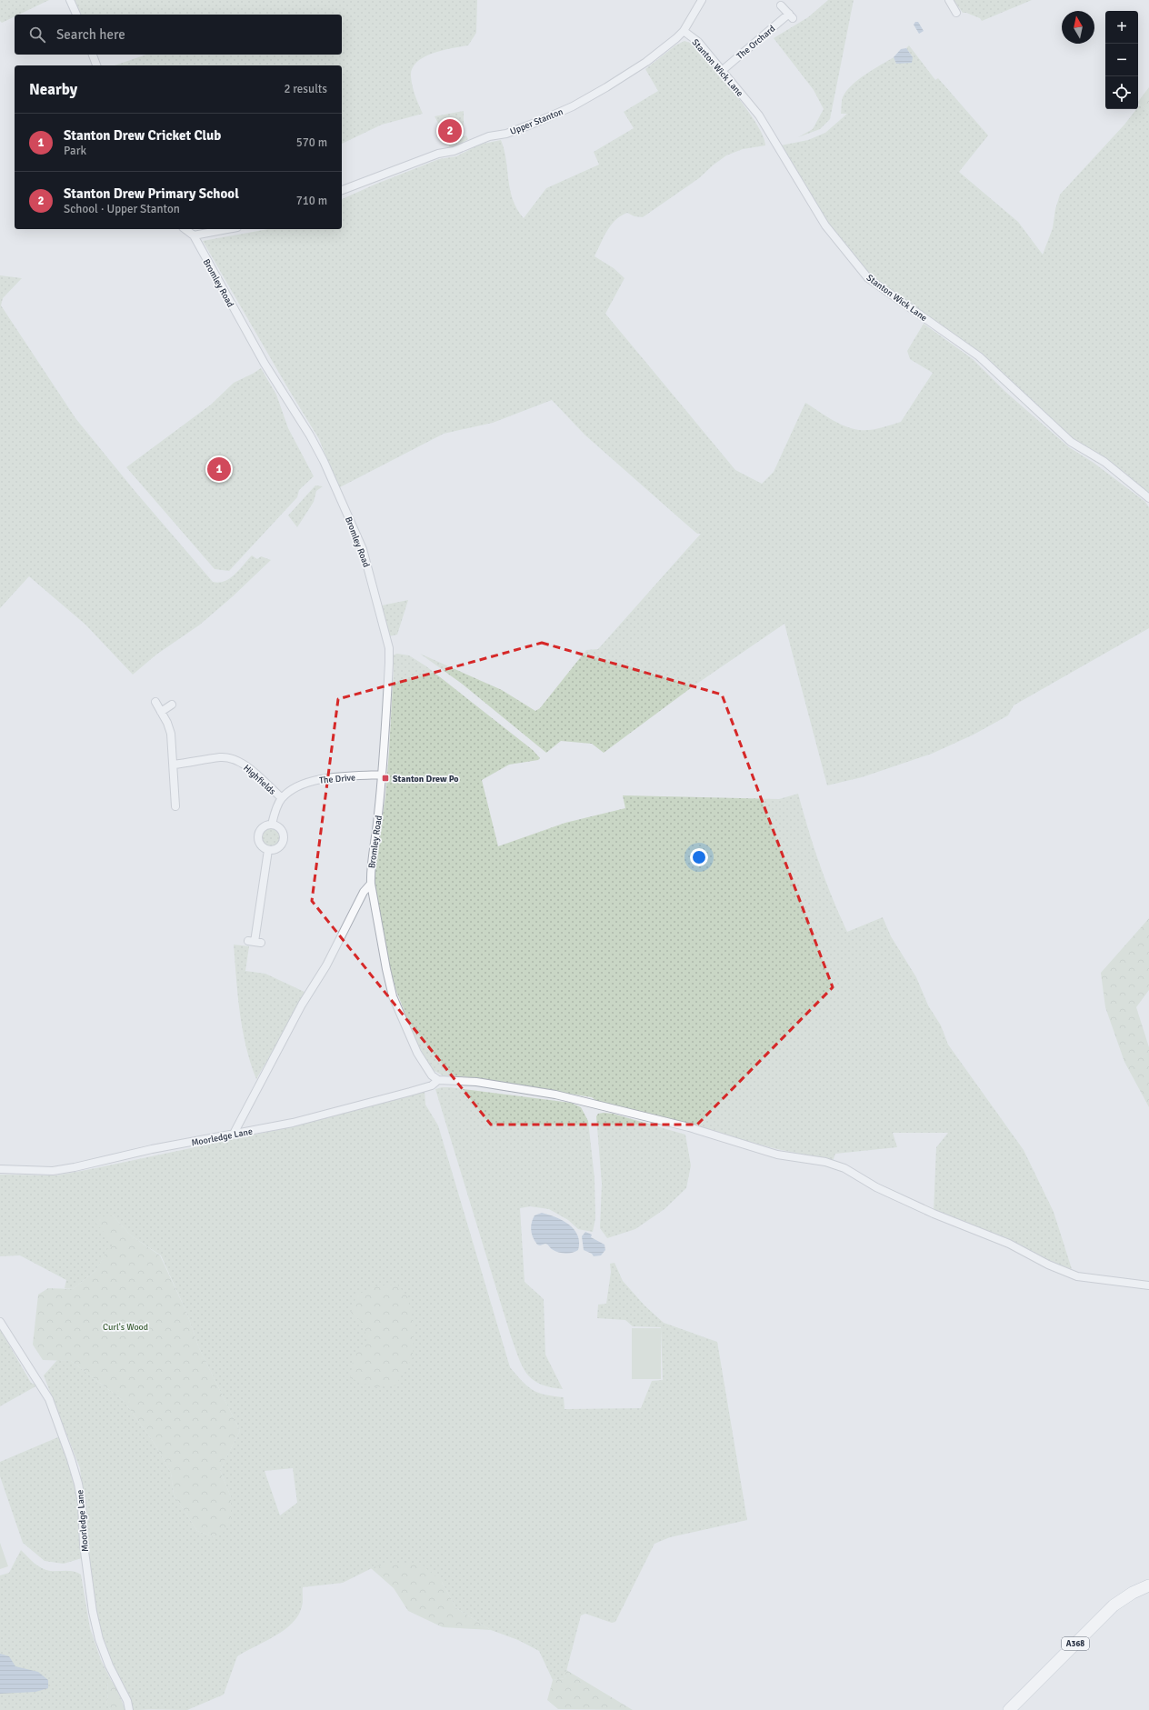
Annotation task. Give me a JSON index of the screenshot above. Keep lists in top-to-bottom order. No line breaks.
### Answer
{"streets":{"main road":["A368"],"street":["The Orchard","Stanton Wick Lane","Upper Stanton","Bromley Road","The Drive","Highfields","Moorledge Lane"]},"crossings":[["The Orchard","Stanton Wick Lane"],["Stanton Wick Lane","Upper Stanton"],["Bromley Road","The Drive"],["Bromley Road","Moorledge Lane"],["The Drive","Highfields"]],"parks":["Curl's Wood"],"places":{"transit":["Stanton Drew Po"]},"north":"top","page":{"map_buttons":["+","−"],"search":"Search here","heading":["Nearby","2 results"],"list":[{"mark":"1","name":"Stanton Drew Cricket Club","note":"Park","value":"570 m"},{"mark":"2","name":"Stanton Drew Primary School","note":"School · Upper Stanton","value":"710 m"}],"pins":["2","1"]}}
